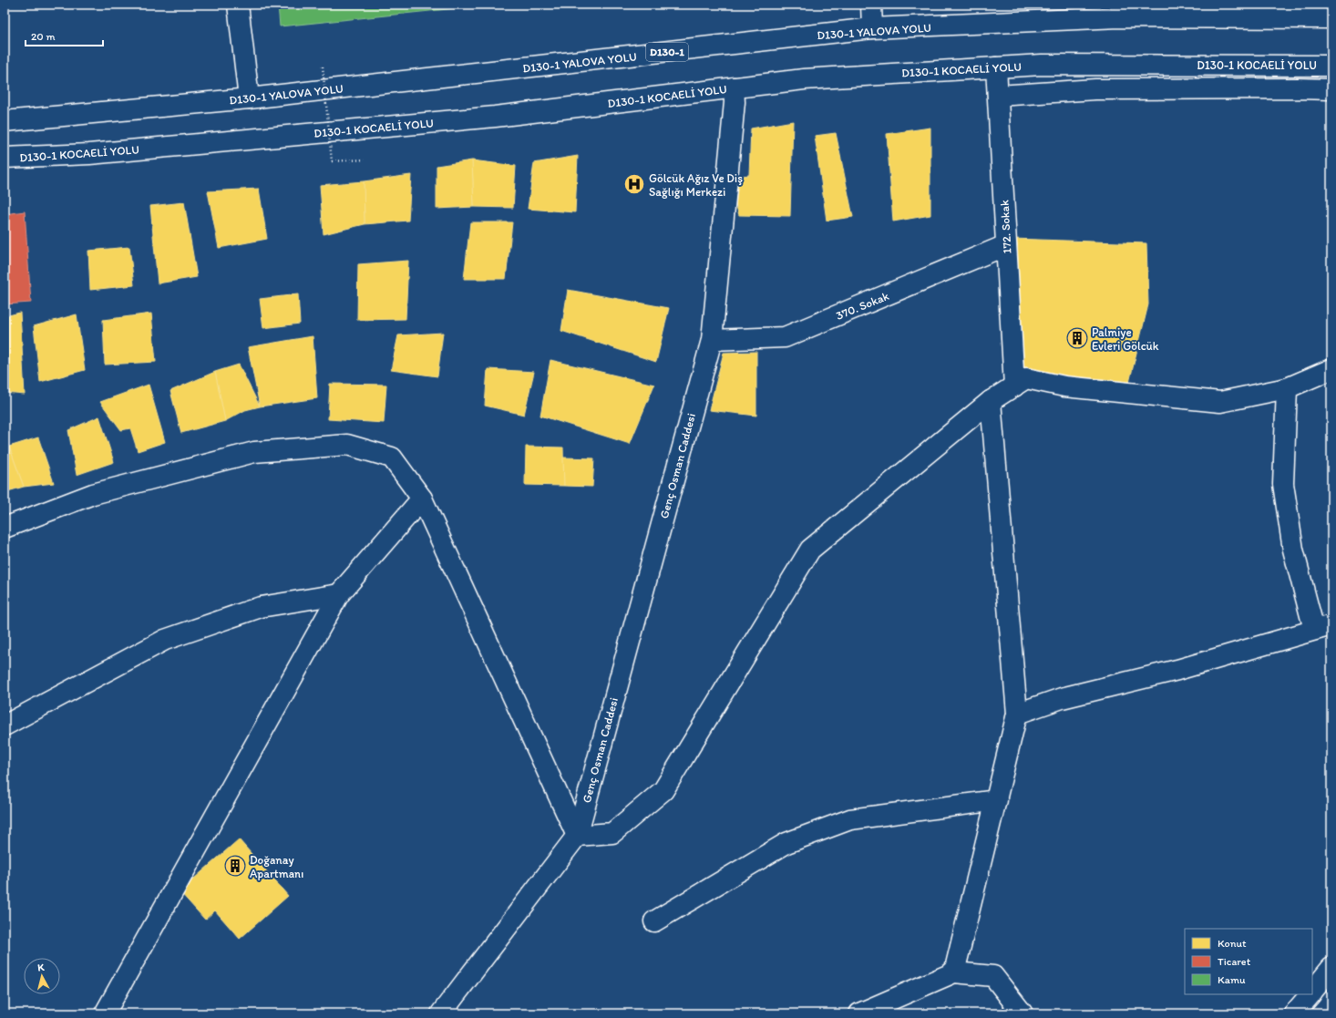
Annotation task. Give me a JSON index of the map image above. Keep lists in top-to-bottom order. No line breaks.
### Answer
{"streets":{"main road":["D130-1 YALOVA YOLU","D130-1","D130-1 KOCAELİ YOLU","172. Sokak","370. Sokak","Genç Osman Caddesi"]},"crossings":[["D130-1 KOCAELİ YOLU","172. Sokak"],["D130-1 KOCAELİ YOLU","Genç Osman Caddesi"],["172. Sokak","370. Sokak"],["370. Sokak","Genç Osman Caddesi"]],"places":{"hospital":["Gölcük Ağız Ve Diş Sağlığı Merkezi"],"building":["Palmiye Evleri Gölcük","Doğanay Apartmanı"]},"legend":["Konut","Ticaret","Kamu"],"scale_bar":"20 m","north":"top"}
